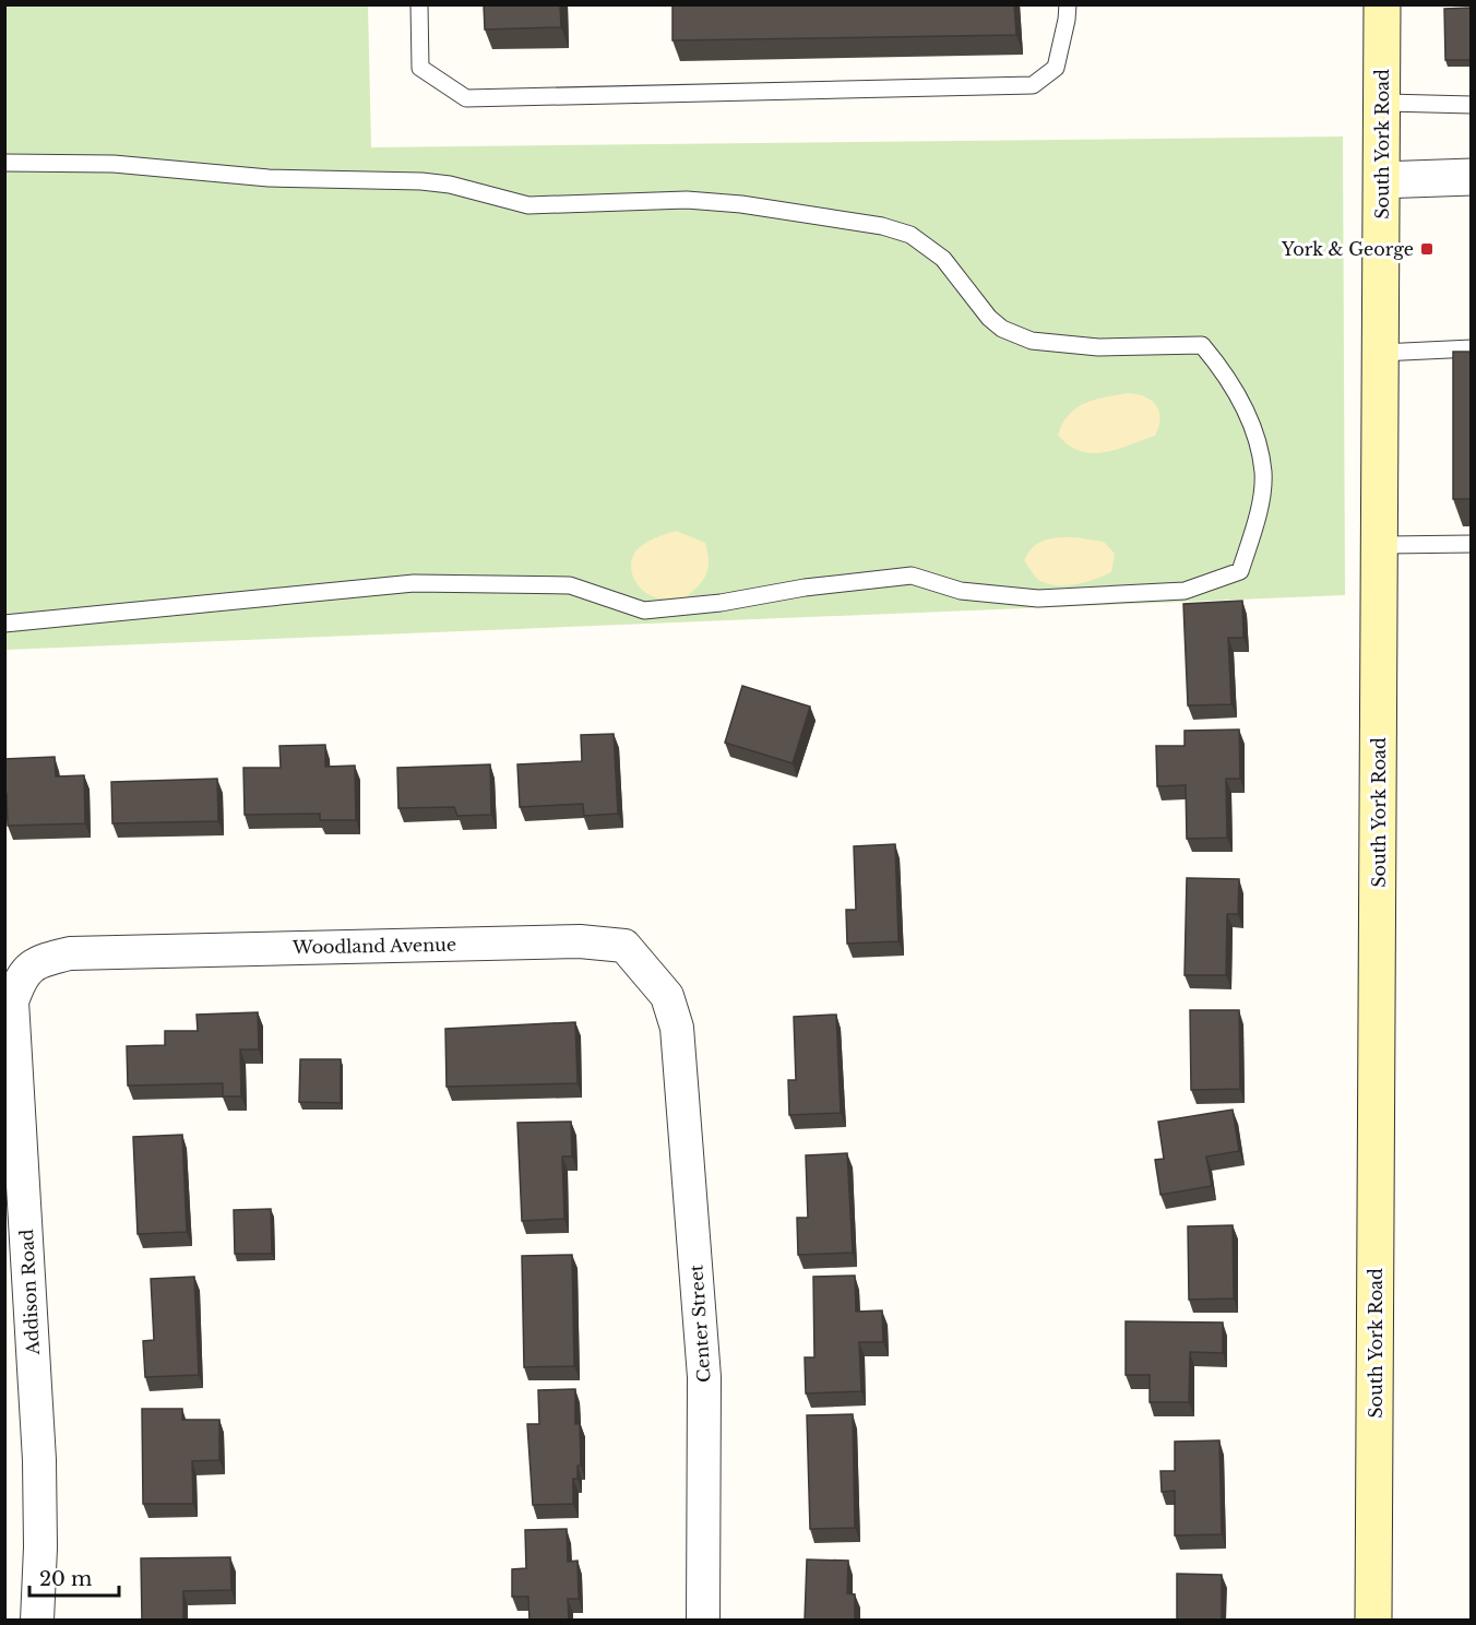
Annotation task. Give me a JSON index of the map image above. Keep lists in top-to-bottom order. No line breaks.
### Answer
{"streets":{"main road":["South York Road"],"street":["Woodland Avenue","Addison Road","Center Street"]},"crossings":[["Woodland Avenue","Addison Road"],["Woodland Avenue","Center Street"]],"places":{"transit":["York & George"]},"scale_bar":"20 m"}
